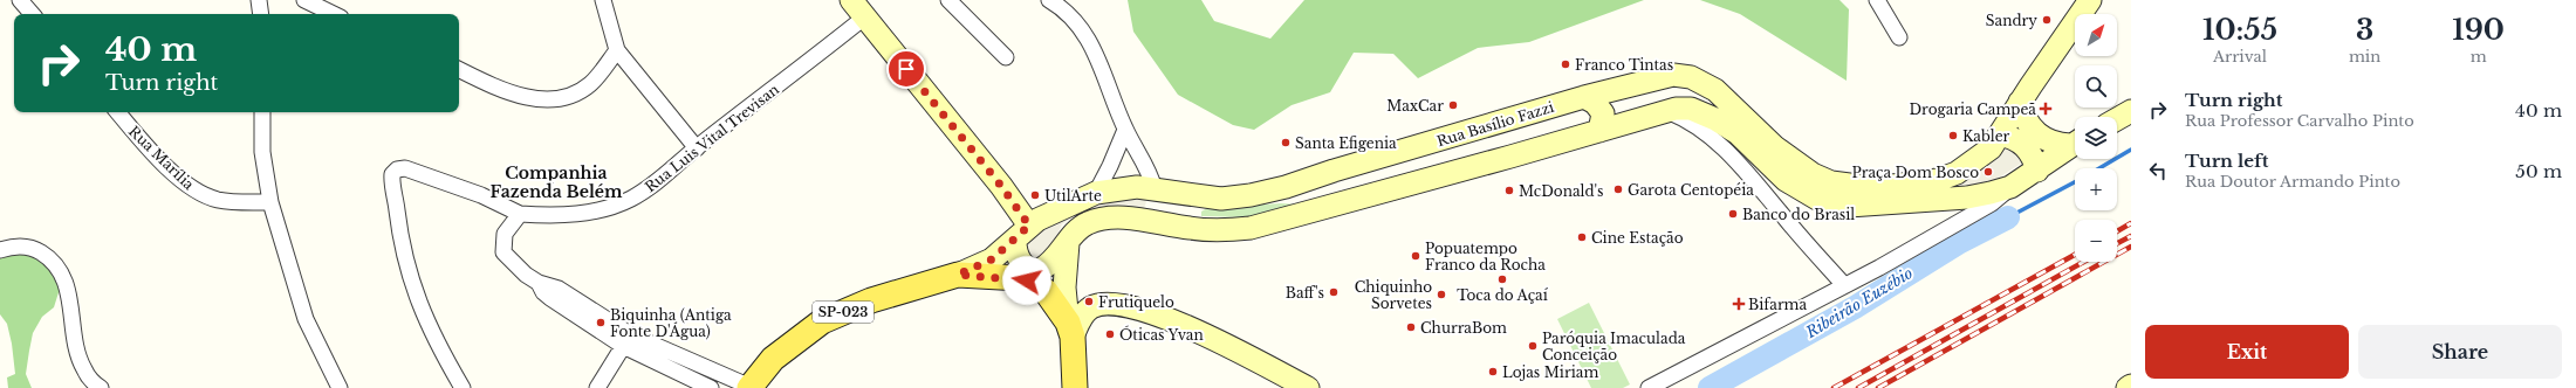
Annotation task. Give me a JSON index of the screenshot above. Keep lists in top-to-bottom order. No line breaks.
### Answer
{"streets":{"main road":["Rua Basílio Fazzi","SP-023"],"street":["Rua Luis Vital Trevisan","Rua Marília"]},"crossings":[["Rua Basílio Fazzi","SP-023"]],"districts":["Companhia Fazenda Belém"],"water":["Ribeirão Euzébio"],"places":{"other":["Sandry","Franco Tintas","MaxCar","Kabler","Santa Efigenia","Praça Dom Bosco","Garota Centopéia","McDonald's","UtilArte","Banco do Brasil","Cine Estação","Popuatempo Franco da Rocha","Toca do Açaí","Baff's","Chiquinho Sorvetes","Frutiquelo","Biquinha (Antiga Fonte D'Água)","ChurraBom","Óticas Yvan","Paróquia Imaculada Conceição","Lojas Miriam"],"health":["Drogaria Campeã","Bifarma"]},"north":"top right","page":{"eta":["10:55","Arrival","3","min","190","m"],"map_buttons":["+","−"],"turn":["40 m","Turn right"],"list":[{"name":"Turn right","note":"Rua Professor Carvalho Pinto","value":"40 m"},{"name":"Turn left","note":"Rua Doutor Armando Pinto","value":"50 m"}],"buttons":["Exit","Share"]}}
